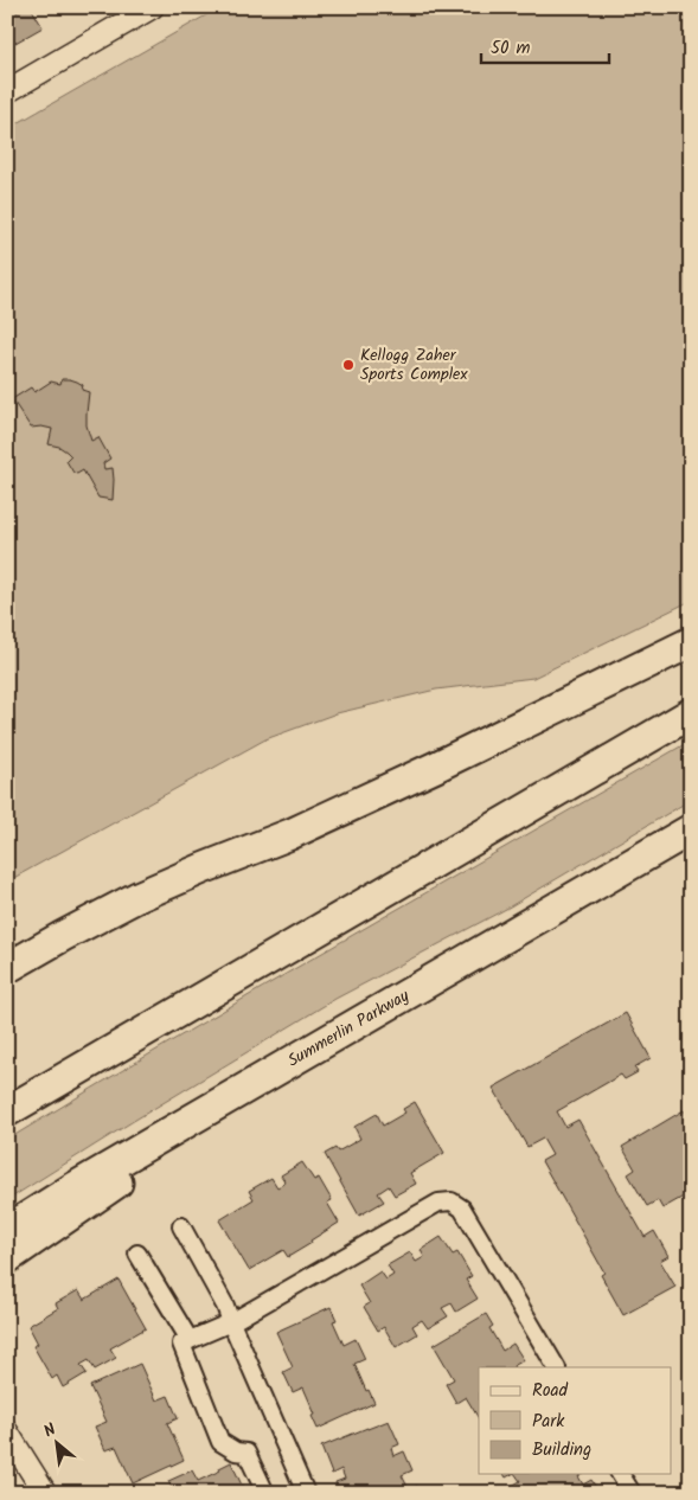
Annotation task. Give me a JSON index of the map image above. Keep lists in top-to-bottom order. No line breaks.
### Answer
{"streets":{"highway":["Summerlin Parkway"]},"places":["Kellogg Zaher Sports Complex"],"legend":["Road","Park","Building"],"scale_bar":"50 m","north":"top left"}
